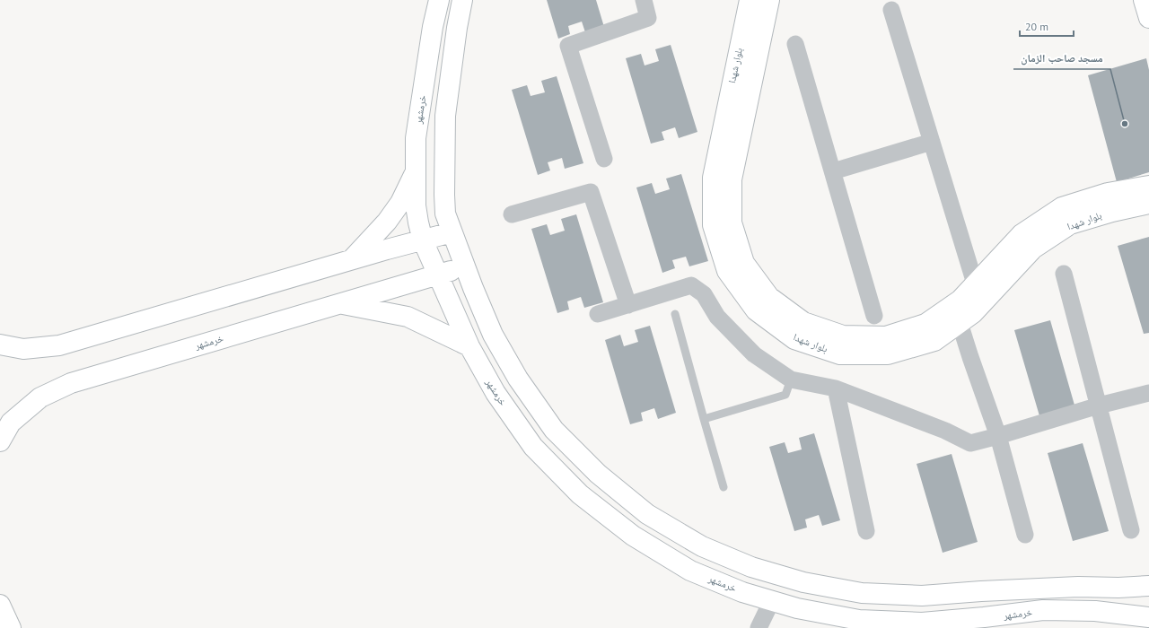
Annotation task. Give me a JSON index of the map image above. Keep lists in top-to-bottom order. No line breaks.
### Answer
{"streets":{"main road":["بلوار شهدا","خرمشهر"]},"places":["مسجد صاحب الزمان"],"scale_bar":"20 m"}
